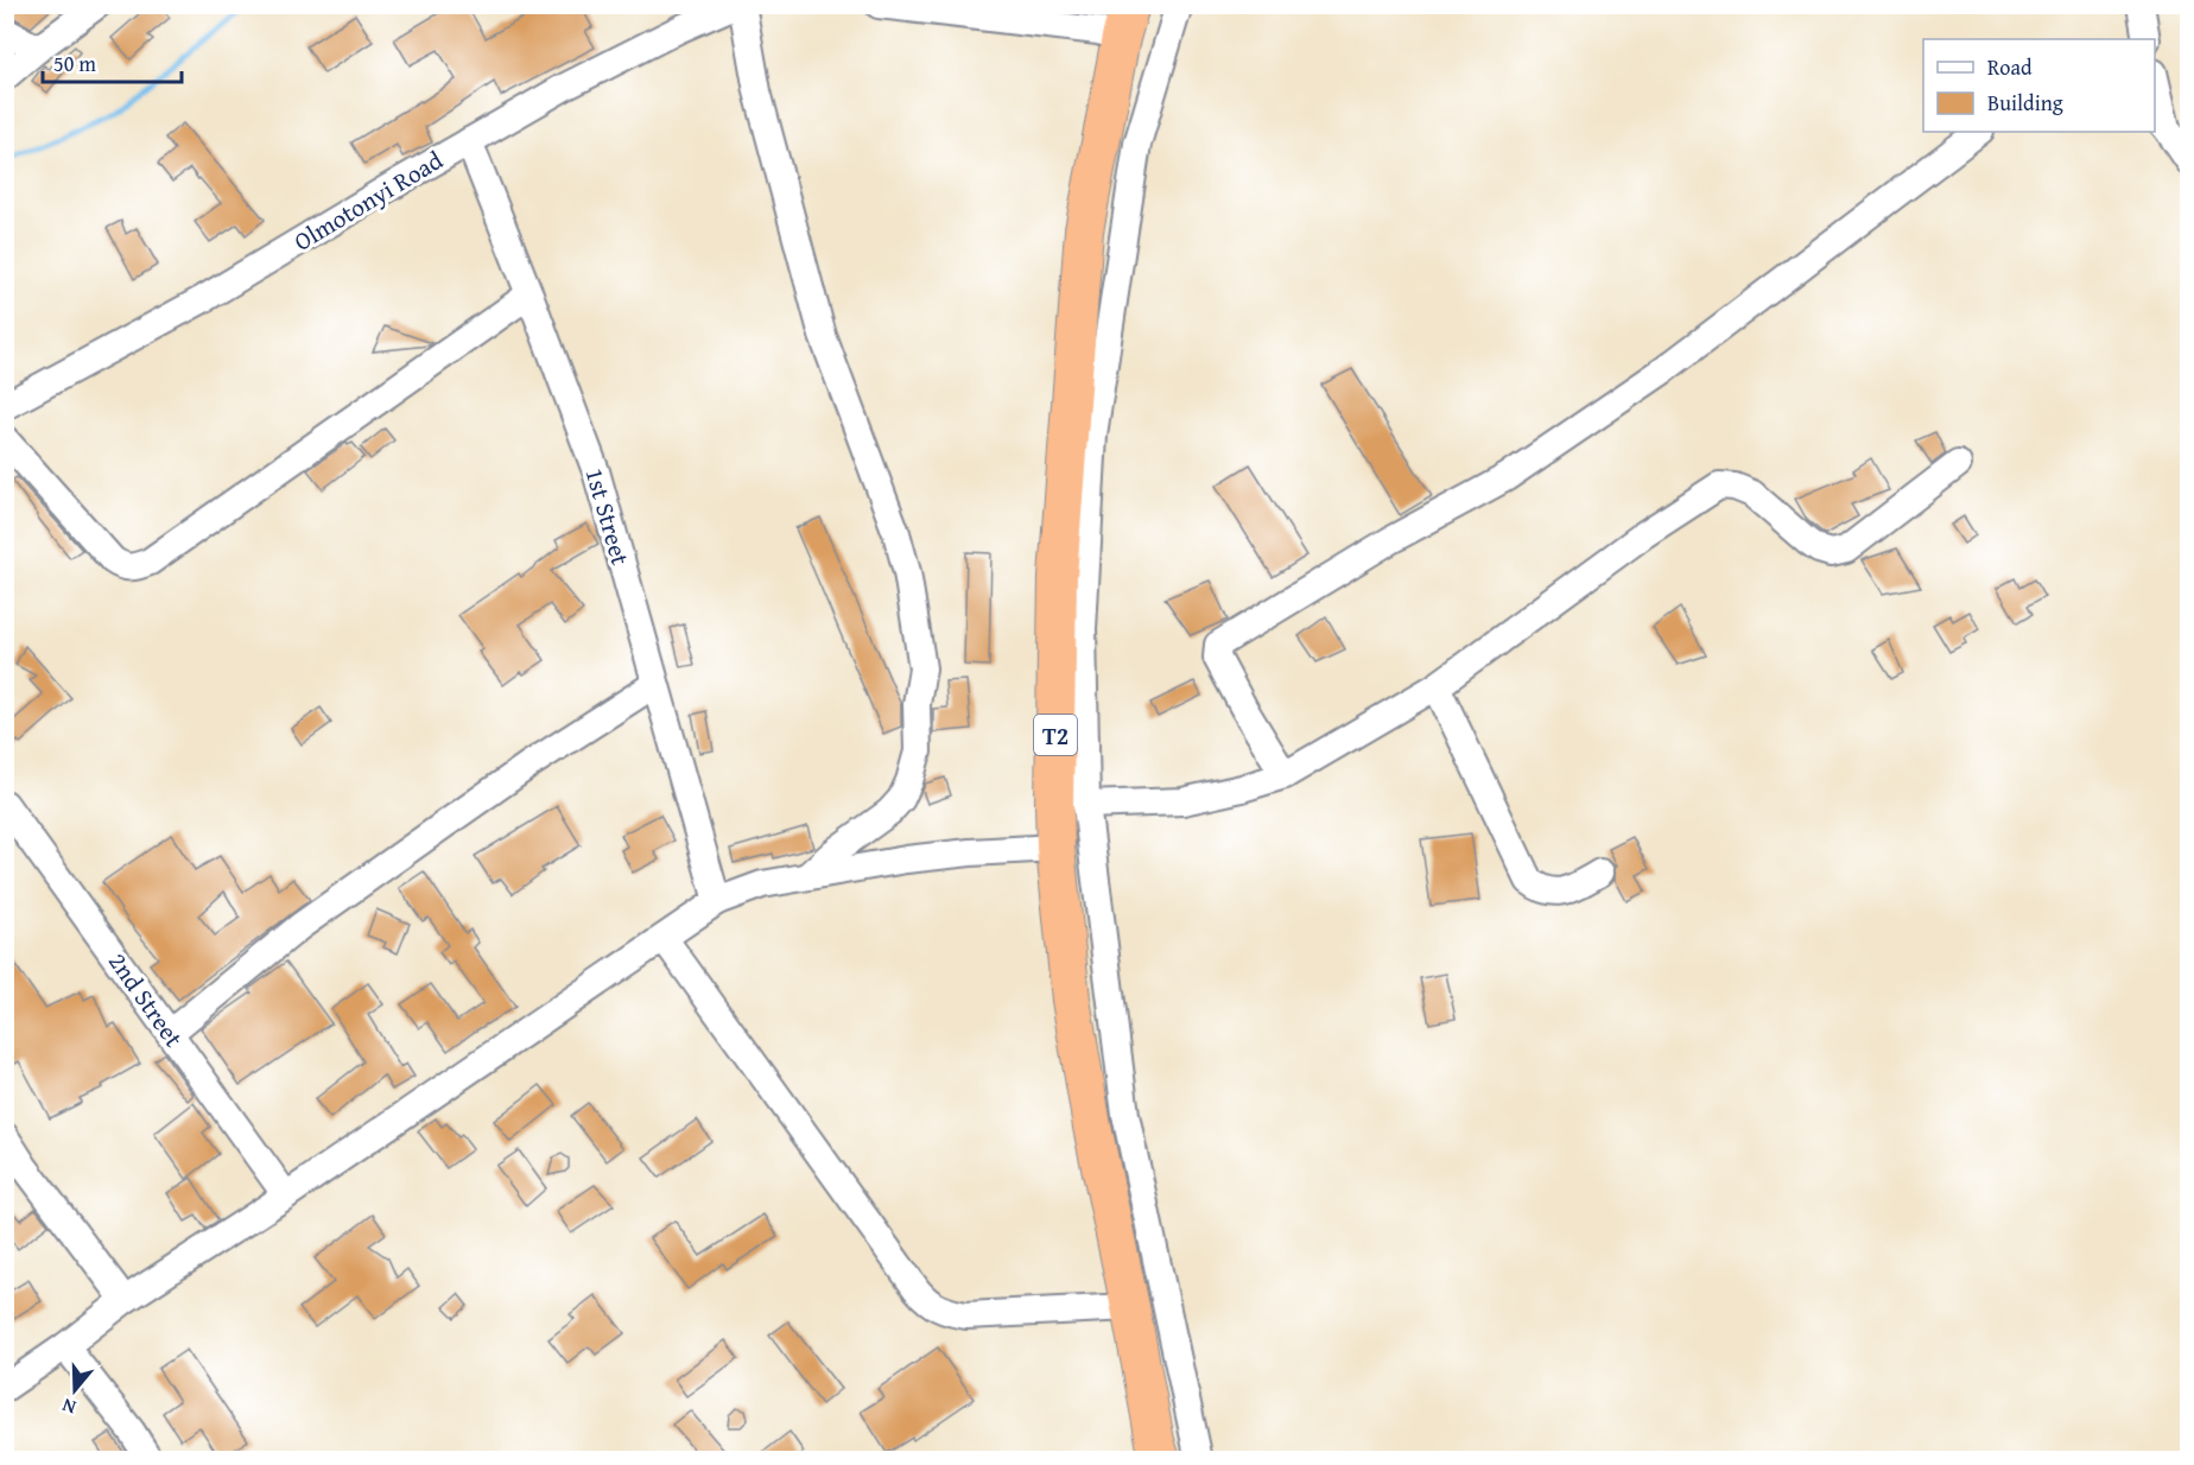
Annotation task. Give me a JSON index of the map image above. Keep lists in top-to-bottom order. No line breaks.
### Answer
{"streets":{"highway":["T2"],"street":["Olmotonyi Road","1st Street","2nd Street"]},"crossings":[["Olmotonyi Road","1st Street"]],"legend":["Road","Building"],"scale_bar":"50 m","north":"bottom"}
